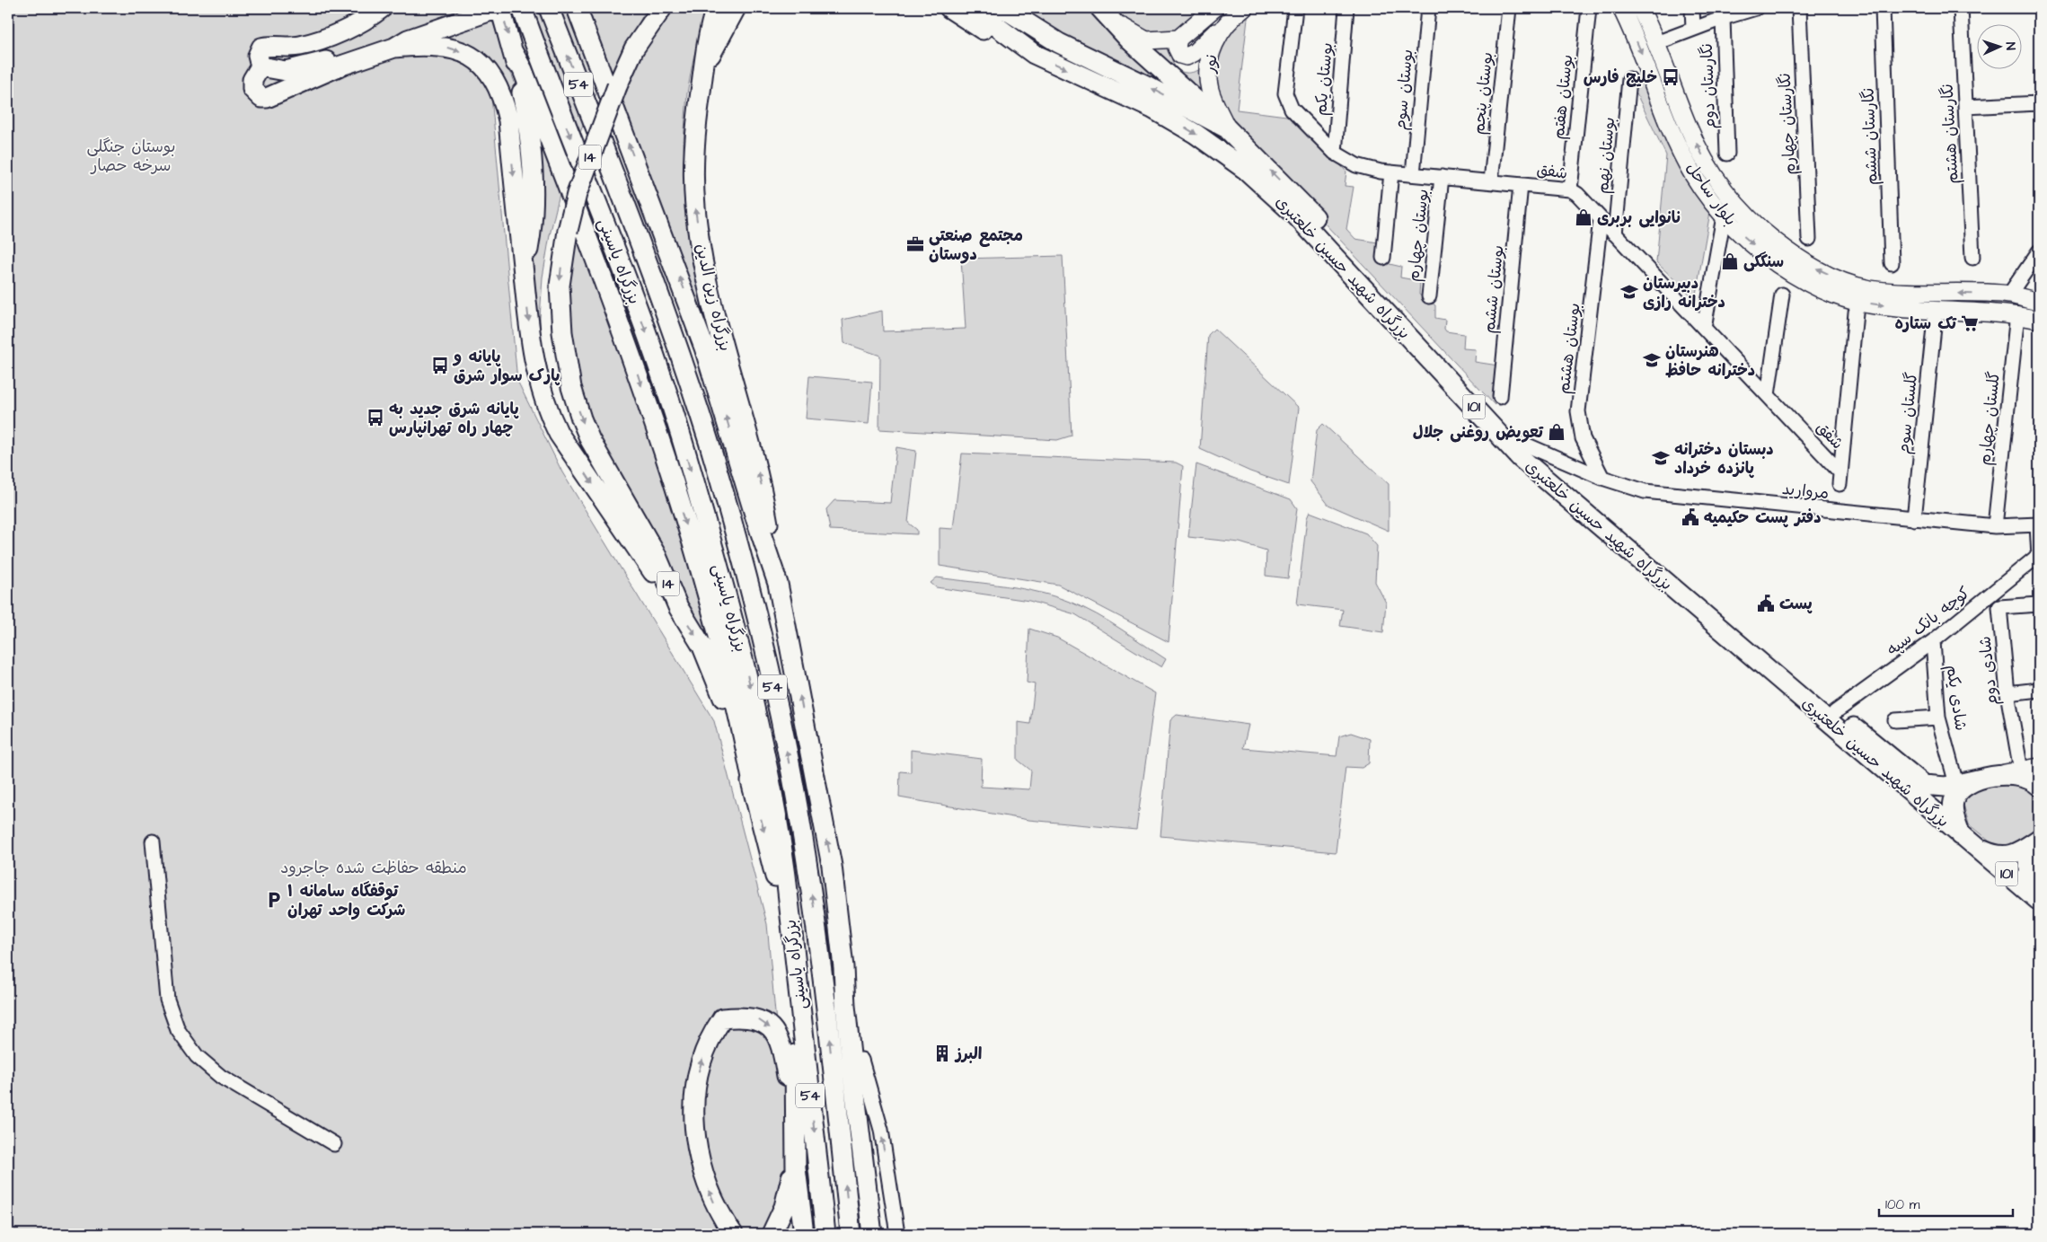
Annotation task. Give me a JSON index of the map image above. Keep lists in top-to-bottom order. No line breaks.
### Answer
{"streets":{"highway":["54","14","بزرگراه یاسینی","بزرگراه شهید حسین خلعتبری","بزرگراه زین الدین","101"],"main road":["نور","بلوار ساحل"],"street":["بوستان یکم","نگارستان دوم","بوستان سوم","بوستان پنجم","بوستان هفتم","نگارستان چهارم","نگارستان هشتم","نگارستان ششم","بوستان نهم","شفق","بوستان چهارم","بوستان ششم","بوستان هشتم","گلستان سوم","گلستان چهارم","مروارید","کوچه بانک سپه","شادی دوم","شادی یکم"]},"crossings":[["نور","بزرگراه شهید حسین خلعتبری"],["بوستان یکم","شفق"],["بوستان سوم","شفق"],["بوستان پنجم","شفق"],["بوستان هفتم","شفق"],["بوستان نهم","شفق"],["14","بزرگراه یاسینی"],["شفق","بوستان چهارم"],["شفق","بوستان ششم"],["شفق","بوستان هشتم"],["بلوار ساحل","گلستان سوم"],["بلوار ساحل","گلستان چهارم"],["بزرگراه شهید حسین خلعتبری","101"],["بزرگراه شهید حسین خلعتبری","مروارید"],["بزرگراه شهید حسین خلعتبری","کوچه بانک سپه"],["بزرگراه شهید حسین خلعتبری","شادی یکم"],["بوستان هشتم","مروارید"],["گلستان سوم","مروارید"],["گلستان چهارم","مروارید"],["کوچه بانک سپه","شادی یکم"]],"parks":["بوستان جنگلی سرخه حصار","منطقه حفاظت شده جاجرود"],"places":{"bus stop":["خلیج فارس","پایانه و پارک‌ سوار شرق","پایانه شرق جدید به چهار راه تهرانپارس"],"shop":["نانوایی بربری","سنگکی","تعویض روغنی جلال"],"office":["مجتمع صنعتی دوستان"],"school or university":["دبیرستان دخترانه رازی","هنرستان دخترانه حافظ","دبستان دخترانه پانزده خرداد"],"supermarket":["تک ستاره"],"public building":["دفتر پست حکیمیه","پست"],"parking":["توقفگاه سامانه ۱ شرکت واحد تهران"],"building":["البرز"]},"scale_bar":"100 m","north":"right"}
